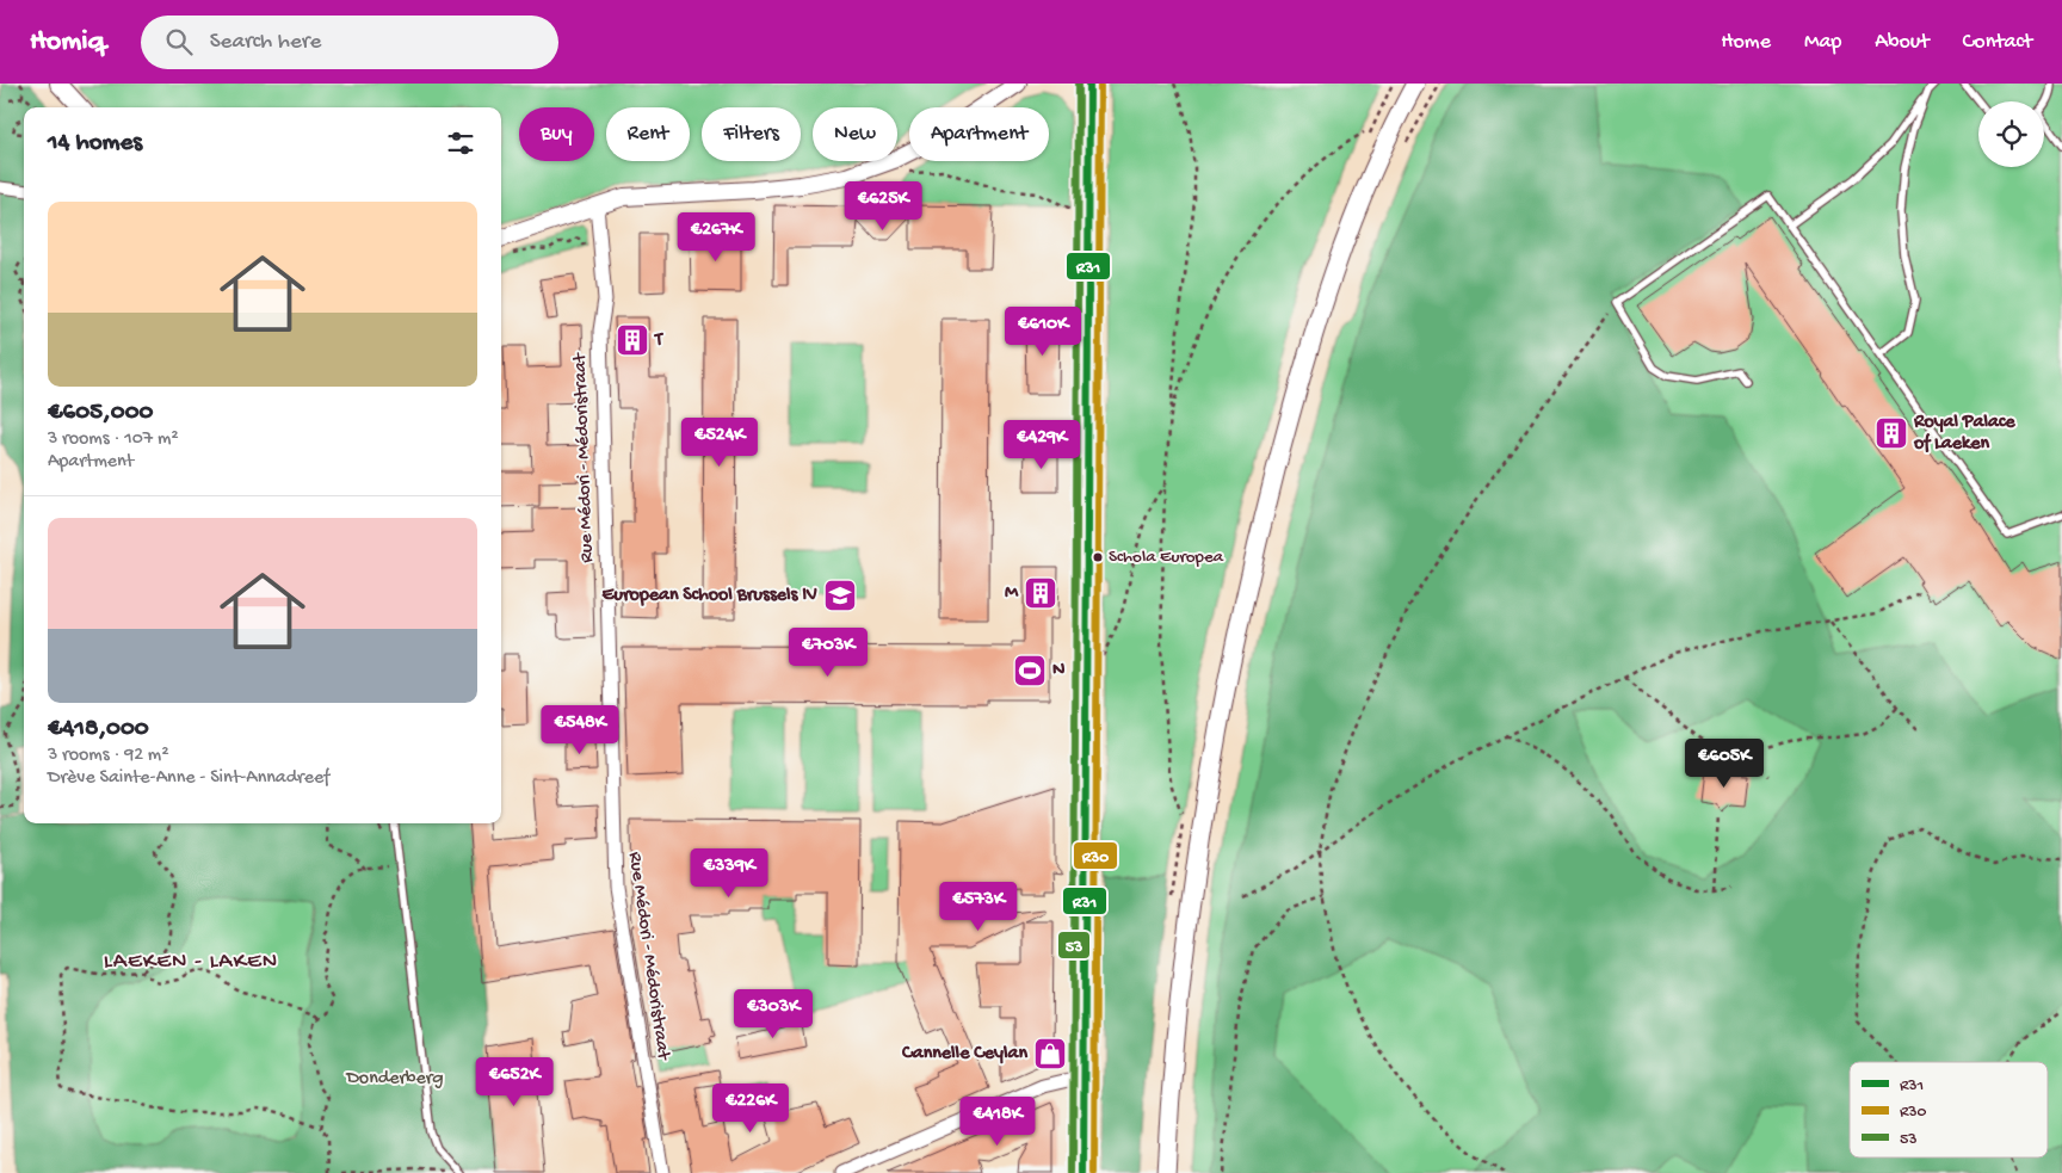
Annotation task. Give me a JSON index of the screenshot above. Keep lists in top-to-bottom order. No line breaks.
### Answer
{"streets":{"street":["Rue Médori - Médoristraat"]},"districts":["LAEKEN - LAKEN"],"parks":["Donderberg"],"places":{"building":["T","Royal Palace of Laeken","M"],"other":["Schola Europea"],"school or university":["European School Brussels IV"],"sports":["N"],"shop":["Cannelle Ceylan"]},"lines":["transit line R31","transit line R30","transit line 53"],"legend":["R31","R30","53"],"page":{"header":"Homiq","search":"Search here","nav":["Home","Map","About","Contact"],"chip":["Buy","Rent","Filters","New","Apartment"],"heading":"14 homes","list":[{"name":"€605,000","note":"3 rooms · 107 m² · Apartment"},{"name":"€418,000","note":"3 rooms · 92 m² · Drève Sainte-Anne - Sint-Annadreef"}],"price":["€625K","€267K","€610K","€524K","€429K","€703K","€548K","€605K","€339K","€573K","€303K","€652K","€226K","€418K"]}}
